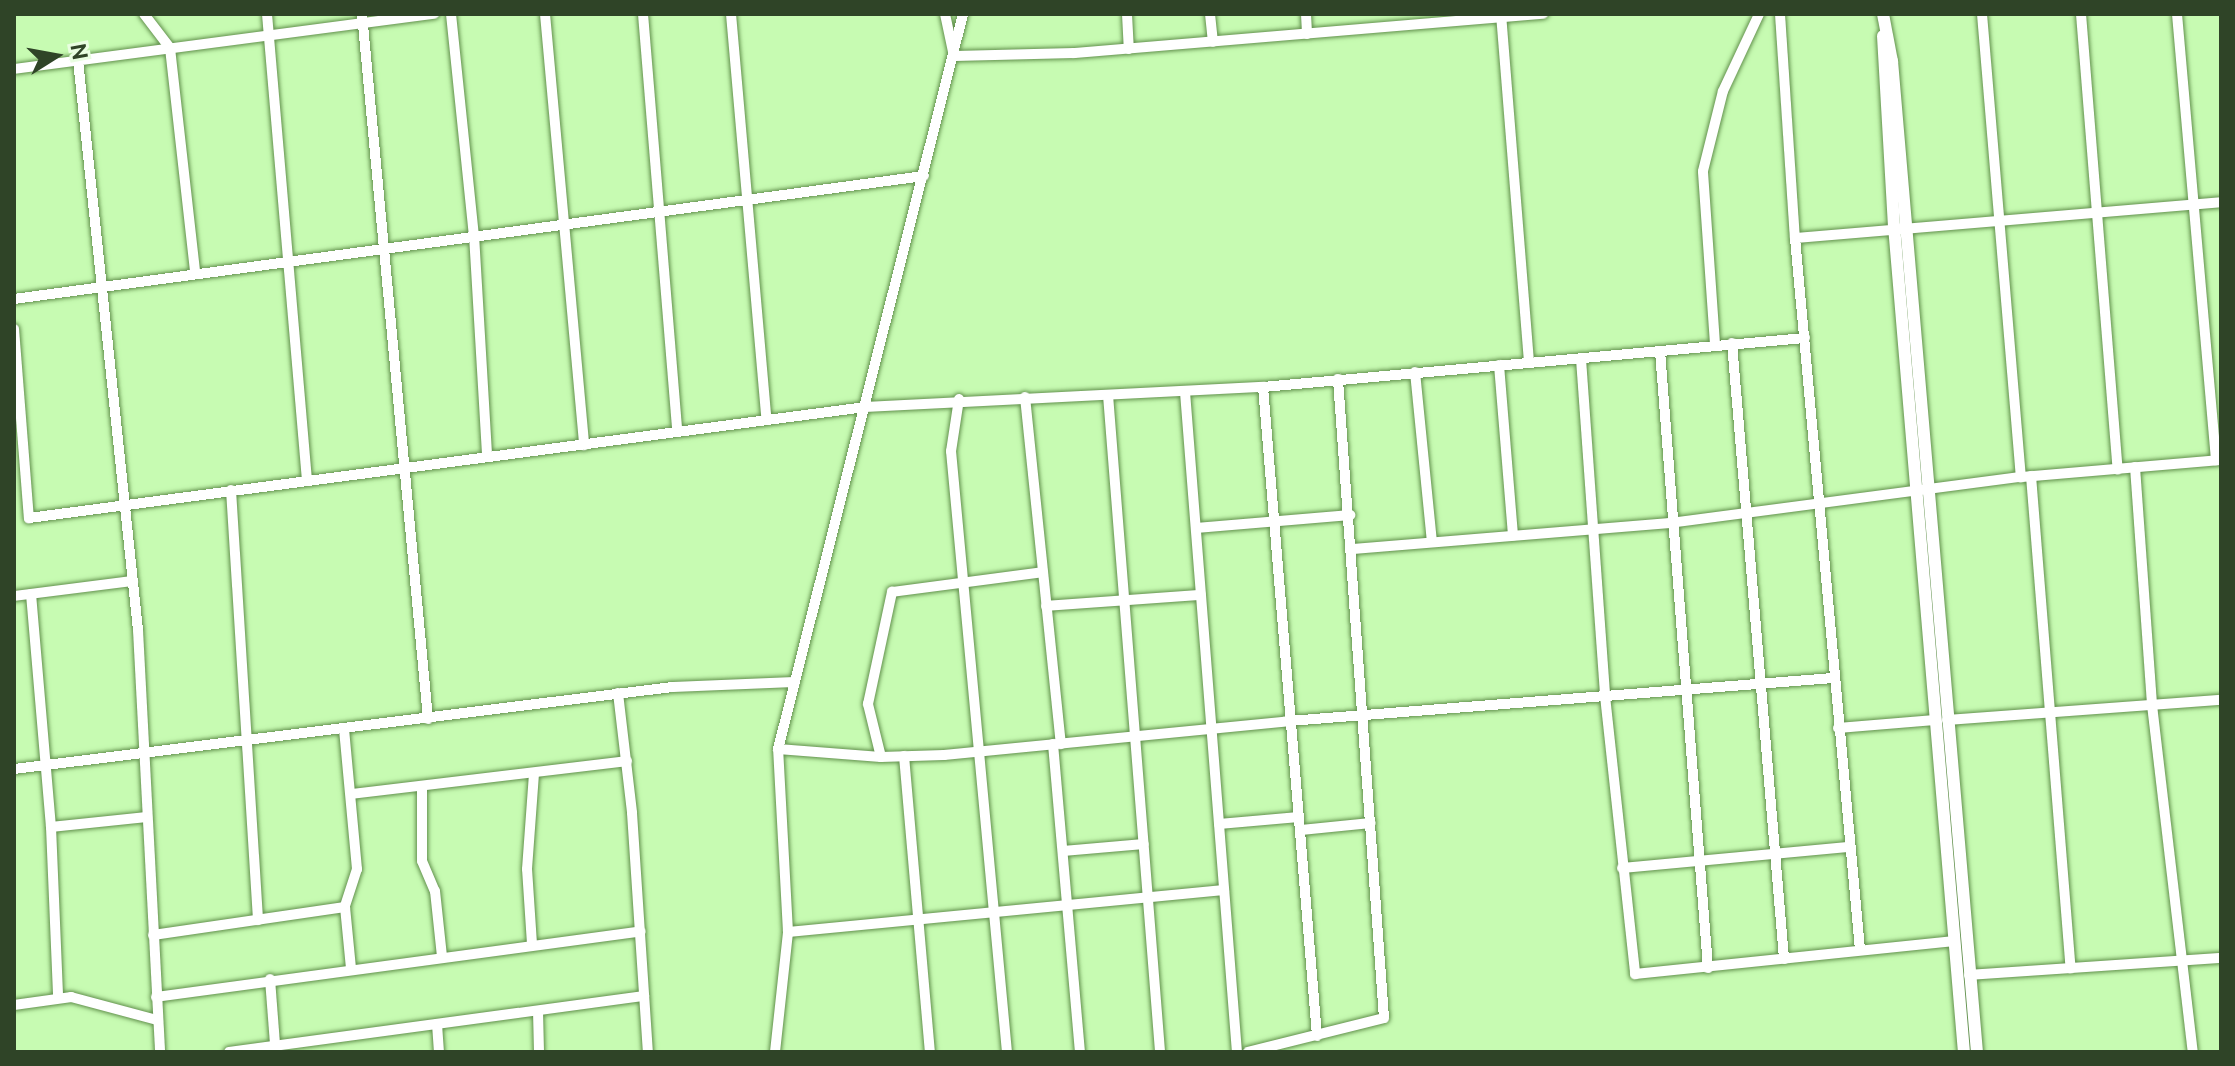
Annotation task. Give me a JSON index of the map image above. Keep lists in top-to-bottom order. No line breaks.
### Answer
{"north":"right"}
